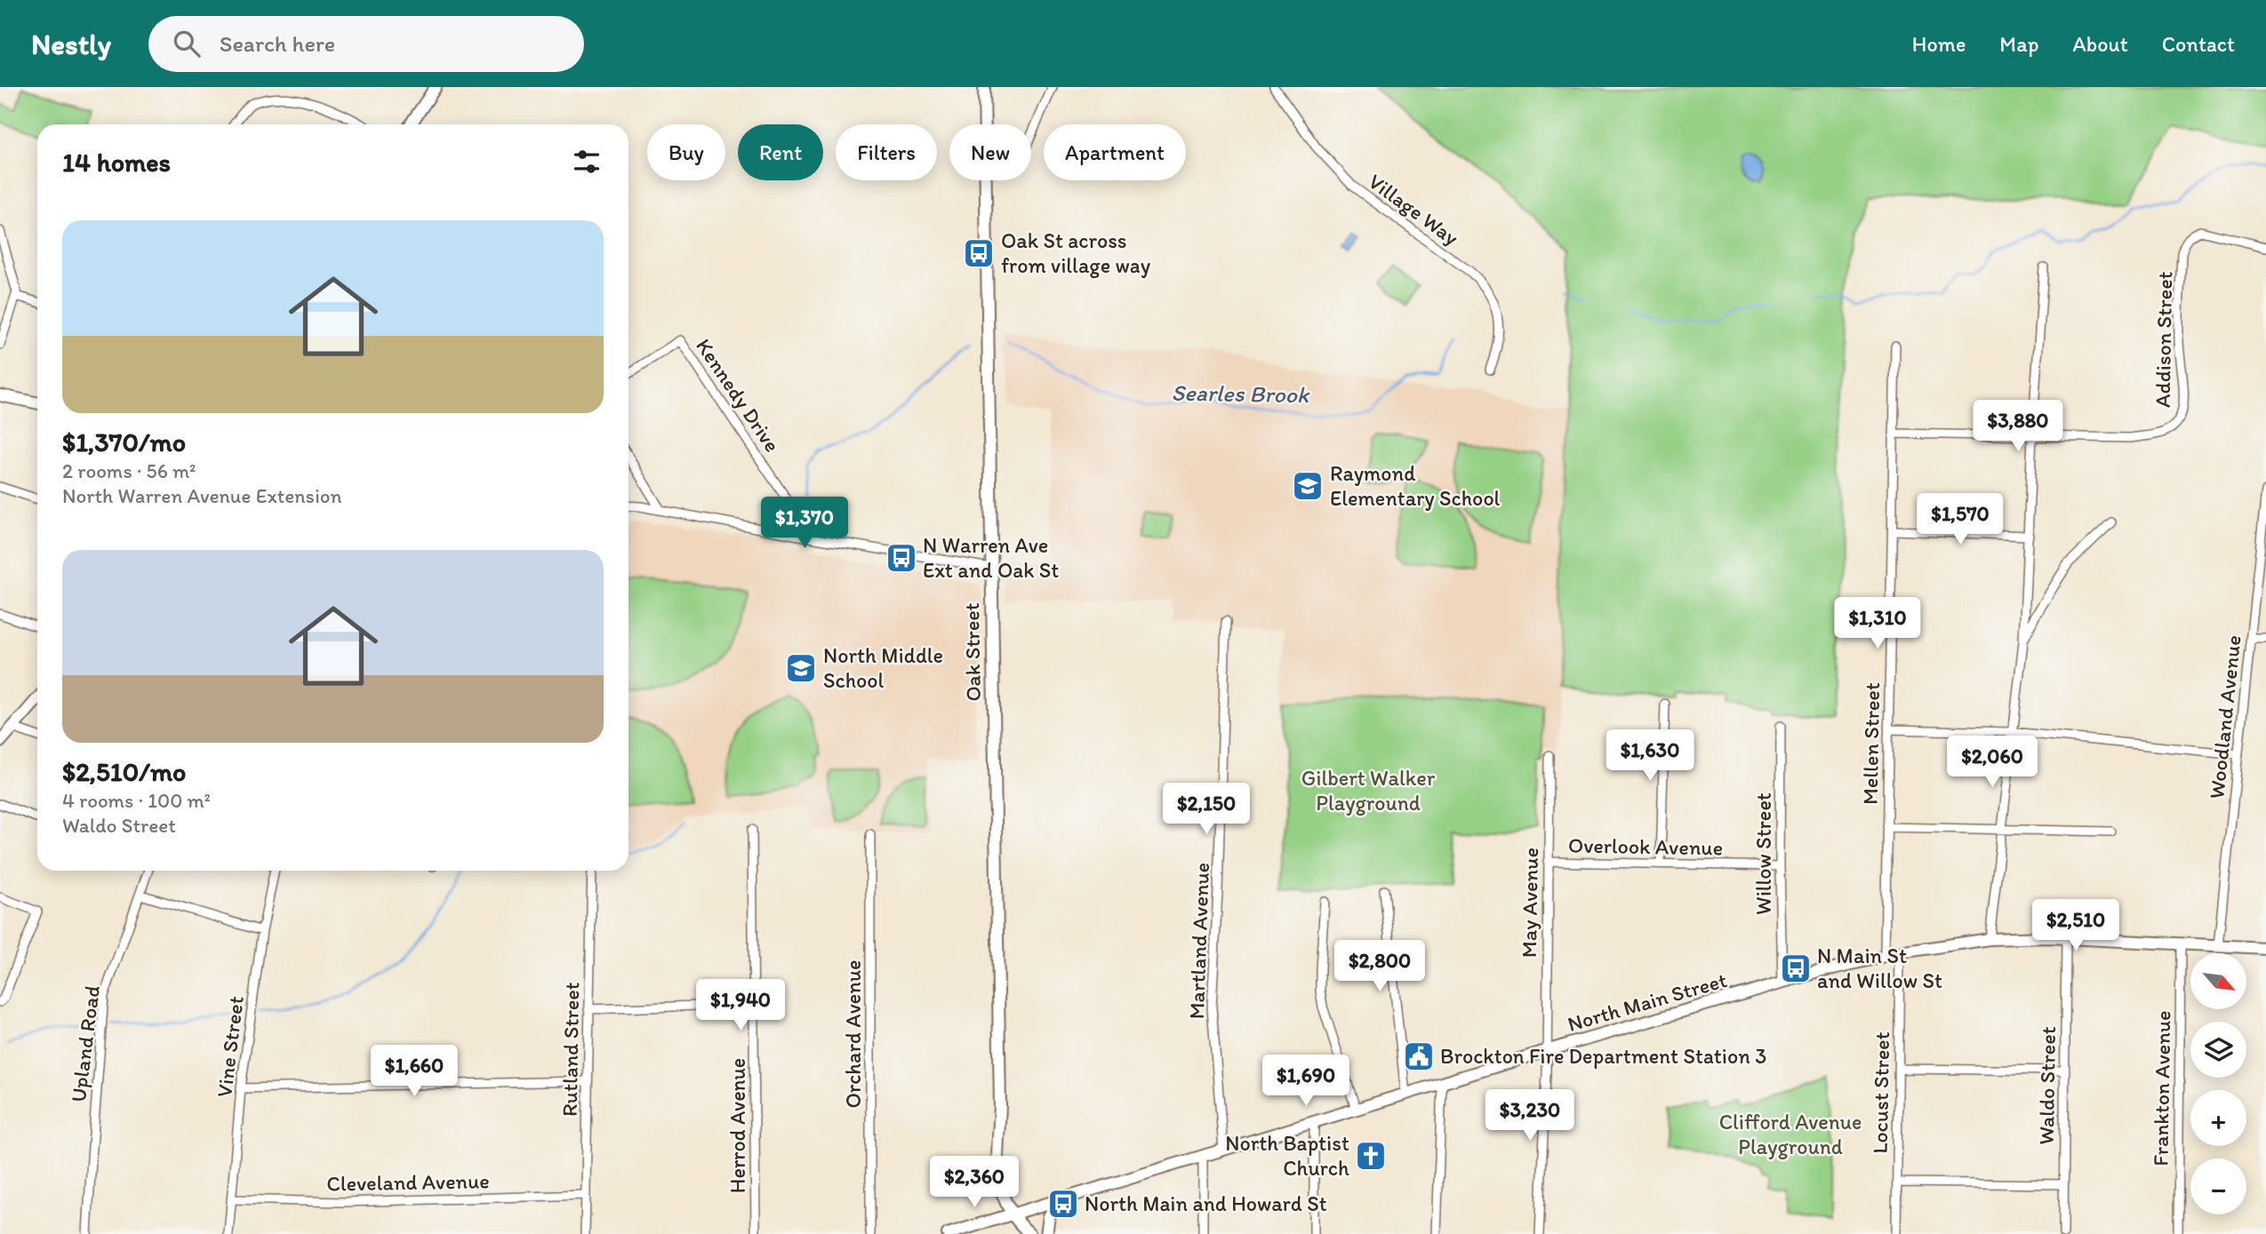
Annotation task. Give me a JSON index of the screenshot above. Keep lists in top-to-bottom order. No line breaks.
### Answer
{"streets":{"main road":["Oak Street","North Main Street"],"street":["Village Way","Addison Street","Kennedy Drive","Woodland Avenue","Mellen Street","Overlook Avenue","Willow Street","May Avenue","Martland Avenue","Orchard Avenue","Upland Road","Vine Street","Rutland Street","Waldo Street","Frankton Avenue","Locust Street","Herrod Avenue","Cleveland Avenue"]},"crossings":[["Addison Street","Mellen Street"],["Oak Street","North Main Street"],["Woodland Avenue","North Main Street"],["Mellen Street","North Main Street"],["Overlook Avenue","Willow Street"],["Overlook Avenue","May Avenue"],["Willow Street","North Main Street"],["May Avenue","North Main Street"],["Martland Avenue","North Main Street"],["North Main Street","Waldo Street"],["North Main Street","Frankton Avenue"],["North Main Street","Locust Street"],["Vine Street","Cleveland Avenue"],["Rutland Street","Cleveland Avenue"]],"water":["Searles Brook"],"parks":["Gilbert Walker Playground","Clifford Avenue Playground"],"places":{"bus stop":["Oak St across from village way","N Warren Ave Ext and Oak St","N Main St and Willow St","North Main and Howard St"],"school or university":["Raymond Elementary School","North Middle School"],"public building":["Brockton Fire Department Station 3"],"church":["North Baptist Church"]},"north":"bottom right","page":{"header":"Nestly","search":"Search here","nav":["Home","Map","About","Contact"],"chip":["Buy","Rent","Filters","New","Apartment"],"heading":"14 homes","list":[{"name":"$1,370/mo","note":"2 rooms · 56 m² · North Warren Avenue Extension"},{"name":"$2,510/mo","note":"4 rooms · 100 m² · Waldo Street"}],"price":["$3,880","$1,570","$1,370","$1,310","$1,630","$2,060","$2,150","$2,510","$2,800","$1,940","$1,660","$1,690","$3,230","$2,360"],"map_buttons":["+","−"]}}
